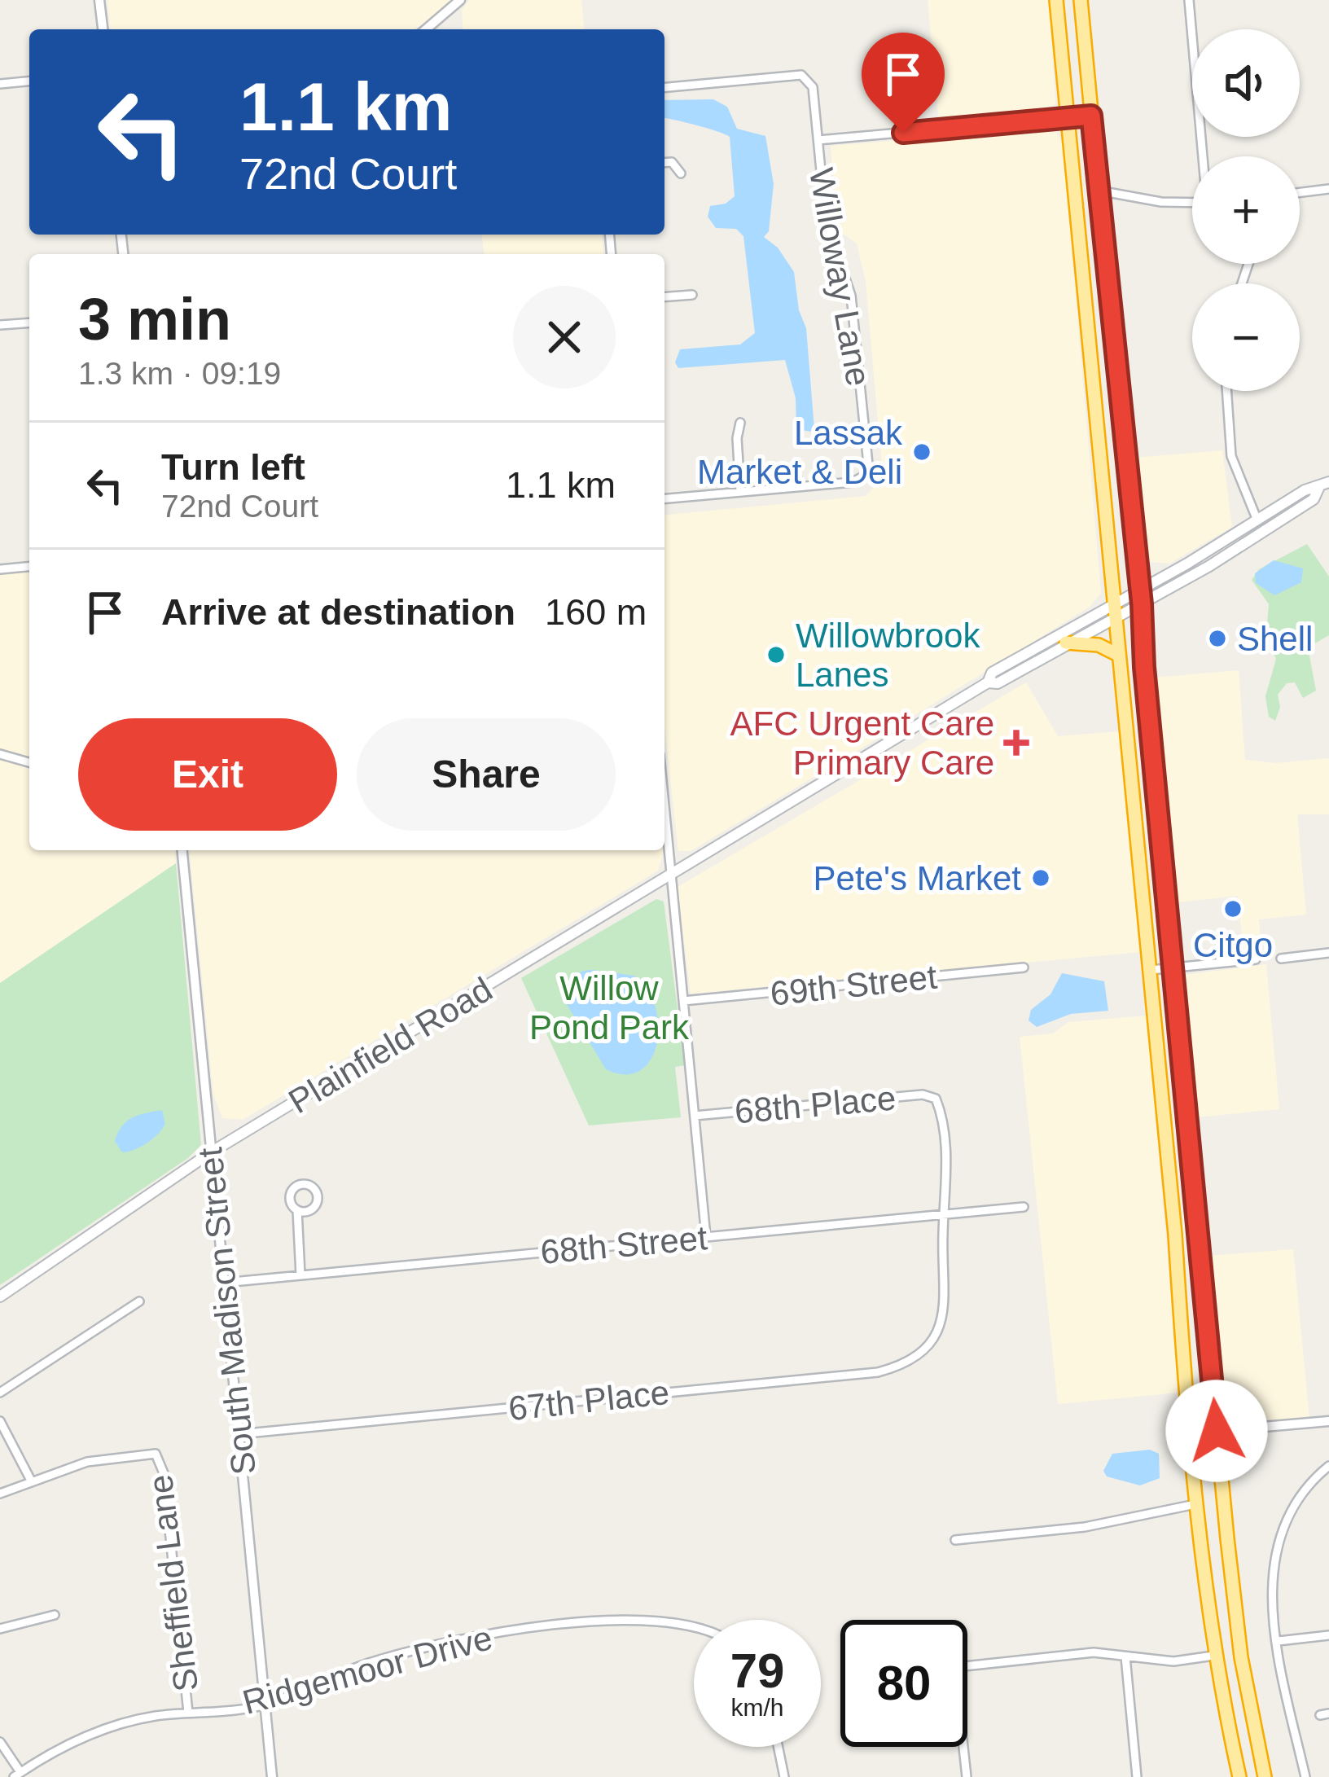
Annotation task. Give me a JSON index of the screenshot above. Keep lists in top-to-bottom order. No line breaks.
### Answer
{"streets":{"main road":["Plainfield Road"],"street":["Willoway Lane","69th Street","68th Place","68th Street","South Madison Street","67th Place","Sheffield Lane","Ridgemoor Drive"]},"crossings":[["Plainfield Road","South Madison Street"],["68th Place","68th Street"],["68th Place","67th Place"],["68th Street","South Madison Street"],["68th Street","67th Place"],["South Madison Street","67th Place"],["South Madison Street","Ridgemoor Drive"],["Sheffield Lane","Ridgemoor Drive"]],"parks":["Willow Pond Park"],"places":{"other":["Lassak Market & Deli","Shell","Willowbrook Lanes","Pete's Market","Citgo"],"health":["AFC Urgent Care Primary Care"]},"page":{"map_buttons":["+","−"],"turn":["1.1 km","72nd Court"],"heading":["3 min","1.3 km · 09:19"],"list":[{"name":"Turn left","note":"72nd Court","value":"1.1 km"},{"name":"Arrive at destination","value":"160 m"}],"buttons":["Exit","Share"],"speed":"79 km/h","limit":"80"}}
